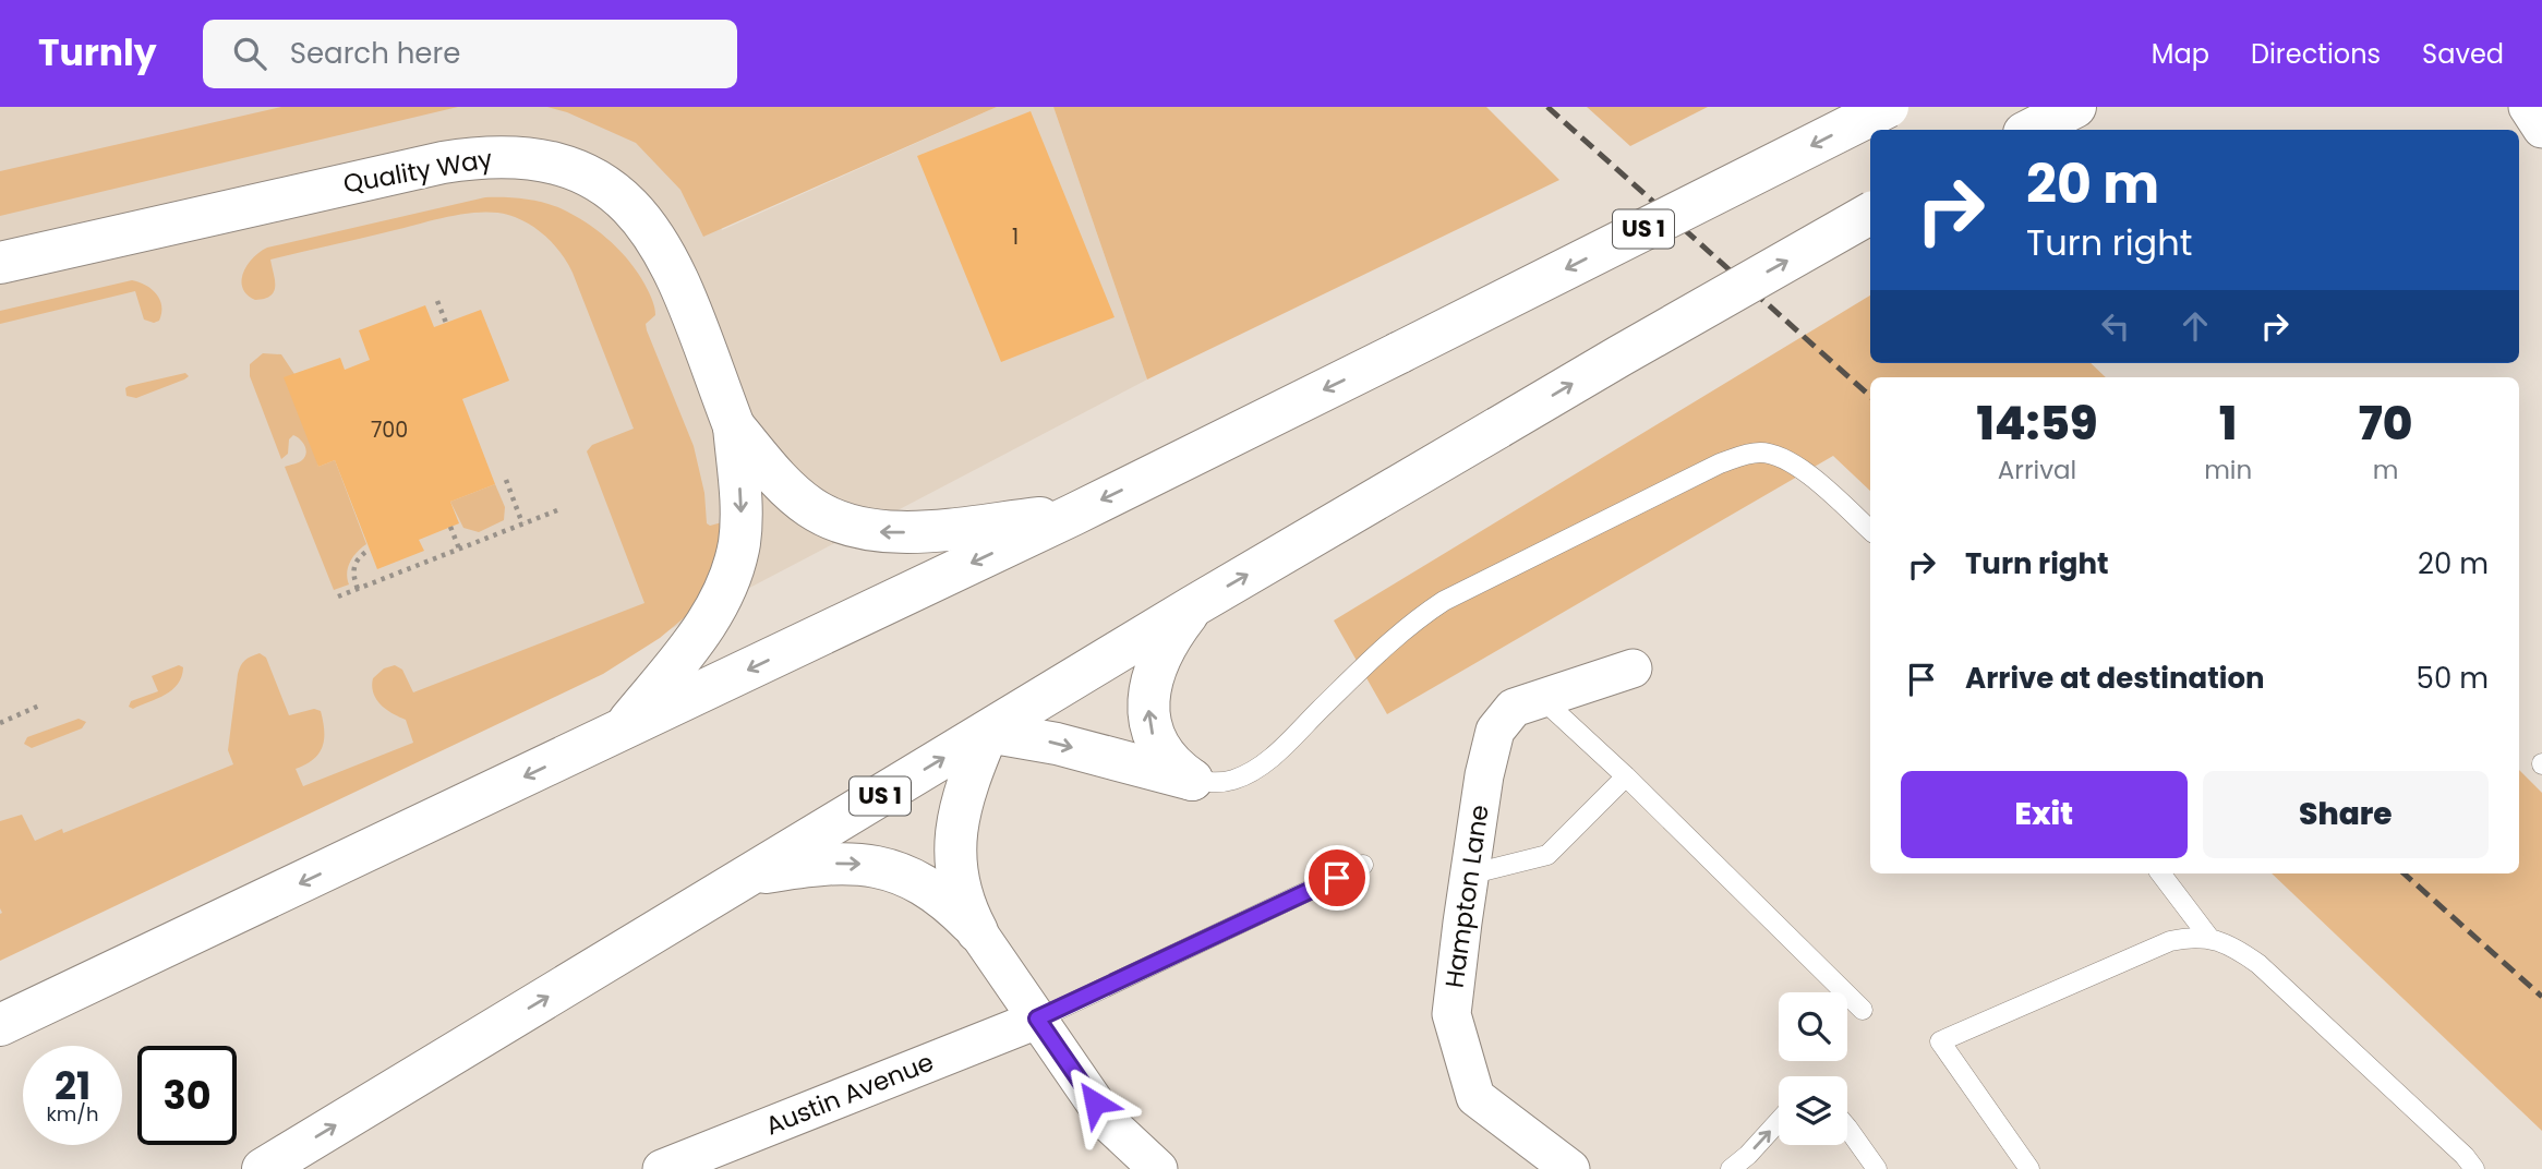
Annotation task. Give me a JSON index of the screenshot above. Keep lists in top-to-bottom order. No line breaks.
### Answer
{"streets":{"main road":["Quality Way","US 1"],"street":["Hampton Lane","Austin Avenue"]},"house_numbers":["1","700"],"page":{"header":"Turnly","search":"Search here","nav":["Map","Directions","Saved"],"turn":["20 m","Turn right"],"eta":["14:59","Arrival","1","min","70","m"],"list":[{"name":"Turn right","value":"20 m"},{"name":"Arrive at destination","value":"50 m"}],"buttons":["Exit","Share"],"speed":"21 km/h","limit":"30"}}
